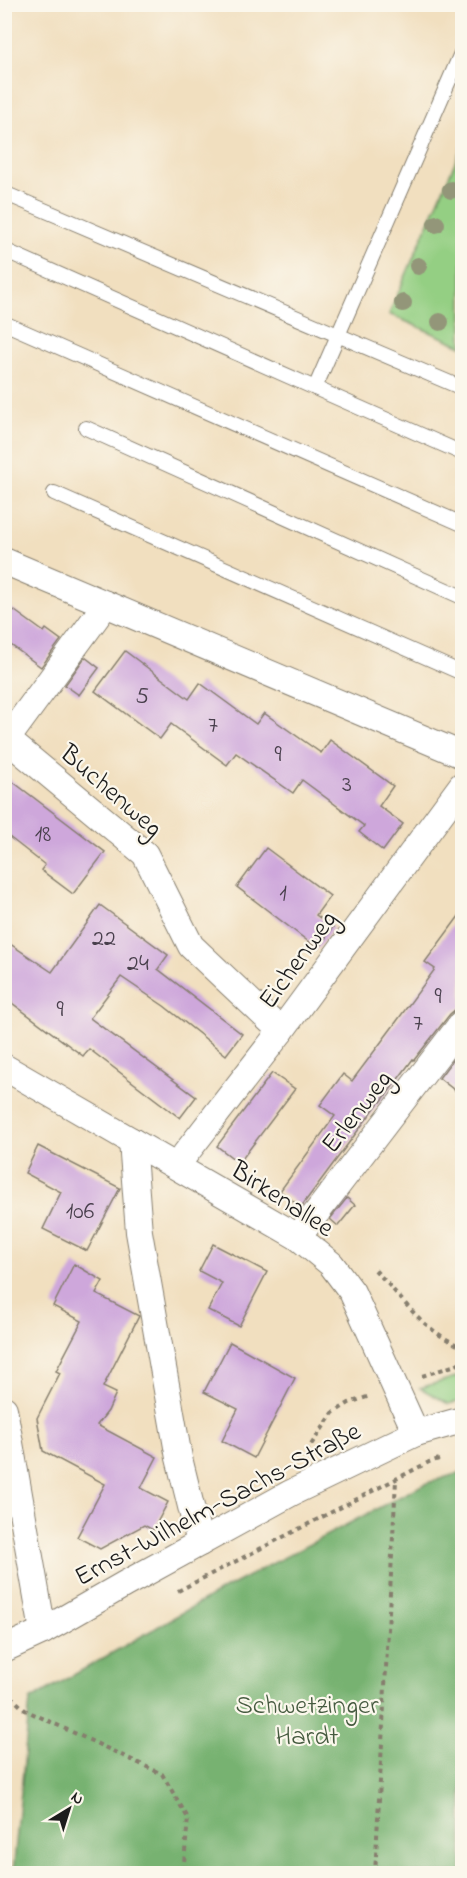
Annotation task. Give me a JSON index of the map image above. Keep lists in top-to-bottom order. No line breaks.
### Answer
{"streets":{"street":["Buchenweg","Eichenweg","Erlenweg","Birkenallee","Ernst-Wilhelm-Sachs-Straße"]},"crossings":[["Buchenweg","Eichenweg"],["Eichenweg","Birkenallee"],["Erlenweg","Birkenallee"],["Birkenallee","Ernst-Wilhelm-Sachs-Straße"]],"parks":["Schwetzinger Hardt"],"house_numbers":["5","7","9","3","18","1","22","24","9","9","7","106"],"north":"top right"}
